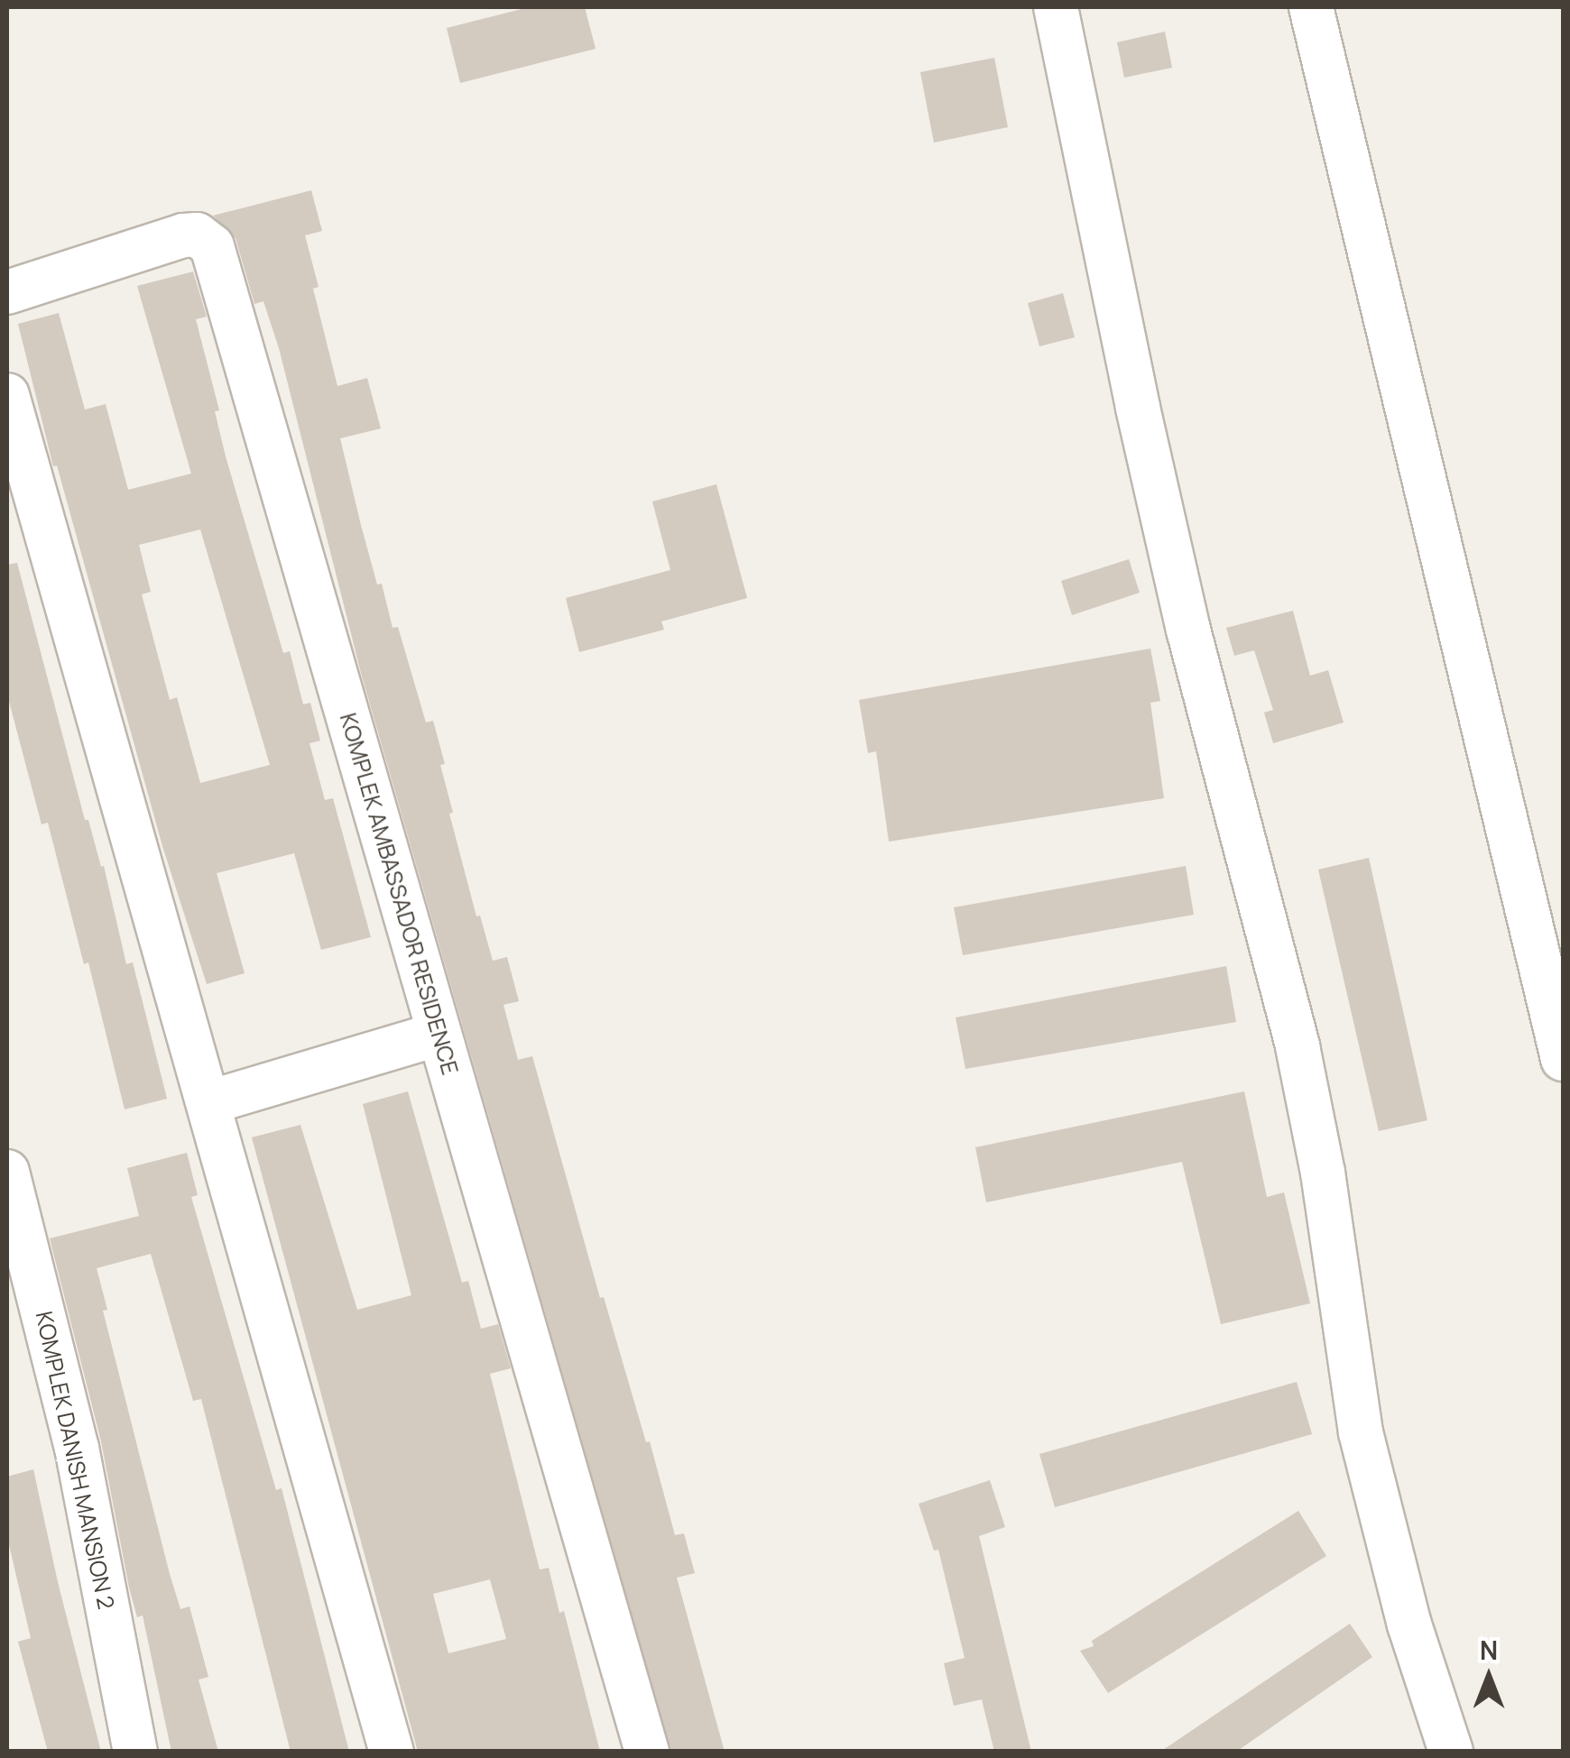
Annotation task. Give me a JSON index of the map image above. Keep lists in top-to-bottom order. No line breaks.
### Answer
{"streets":{"street":["KOMPLEK AMBASSADOR RESIDENCE","KOMPLEK DANISH MANSION 2"]},"north":"top"}
